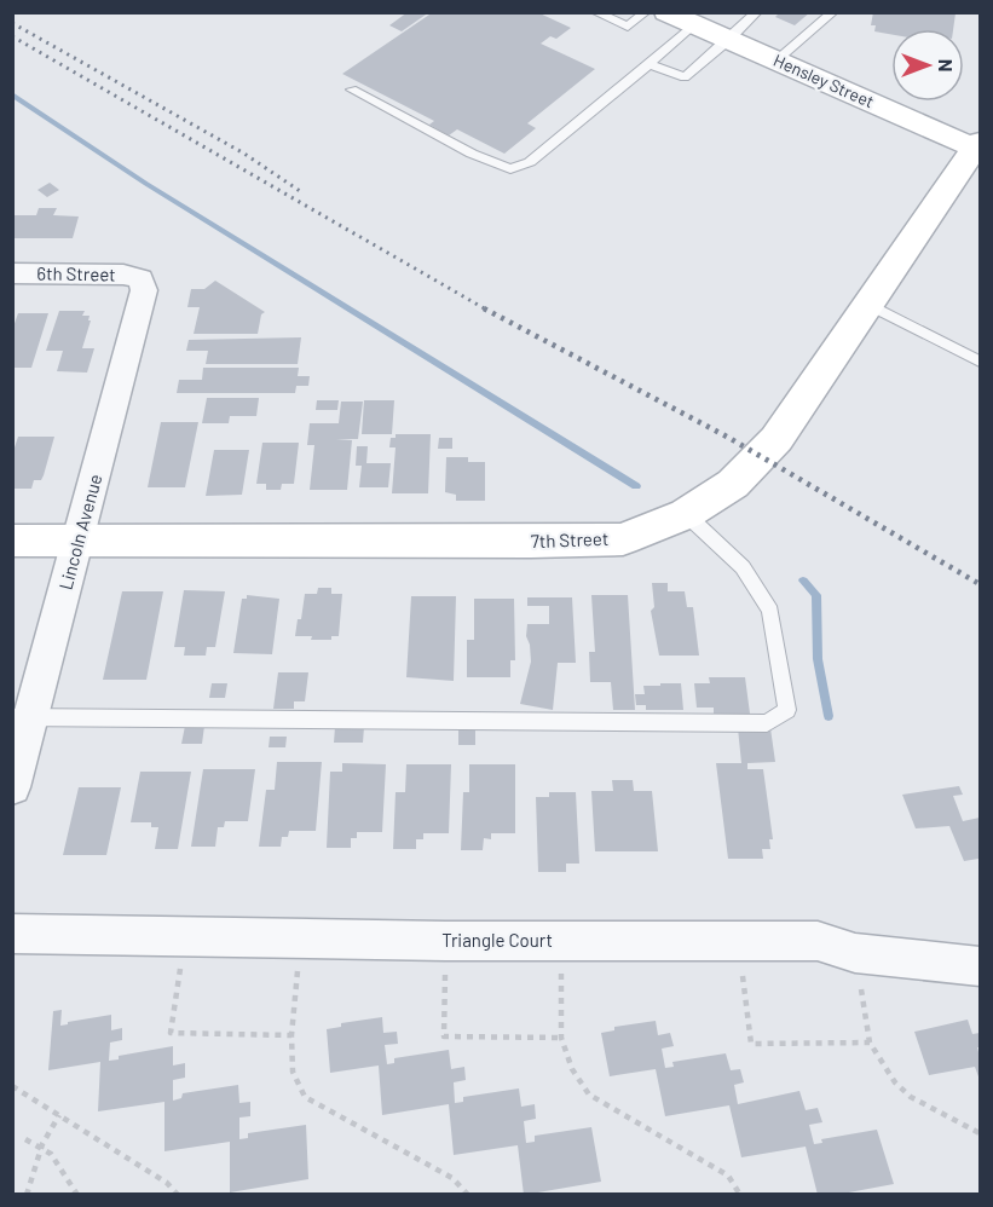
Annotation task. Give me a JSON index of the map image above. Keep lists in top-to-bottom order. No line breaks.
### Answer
{"streets":{"street":["Hensley Street","6th Street","Lincoln Avenue","7th Street","Triangle Court"]},"crossings":[["Hensley Street","7th Street"],["6th Street","Lincoln Avenue"],["Lincoln Avenue","7th Street"]],"north":"right"}
